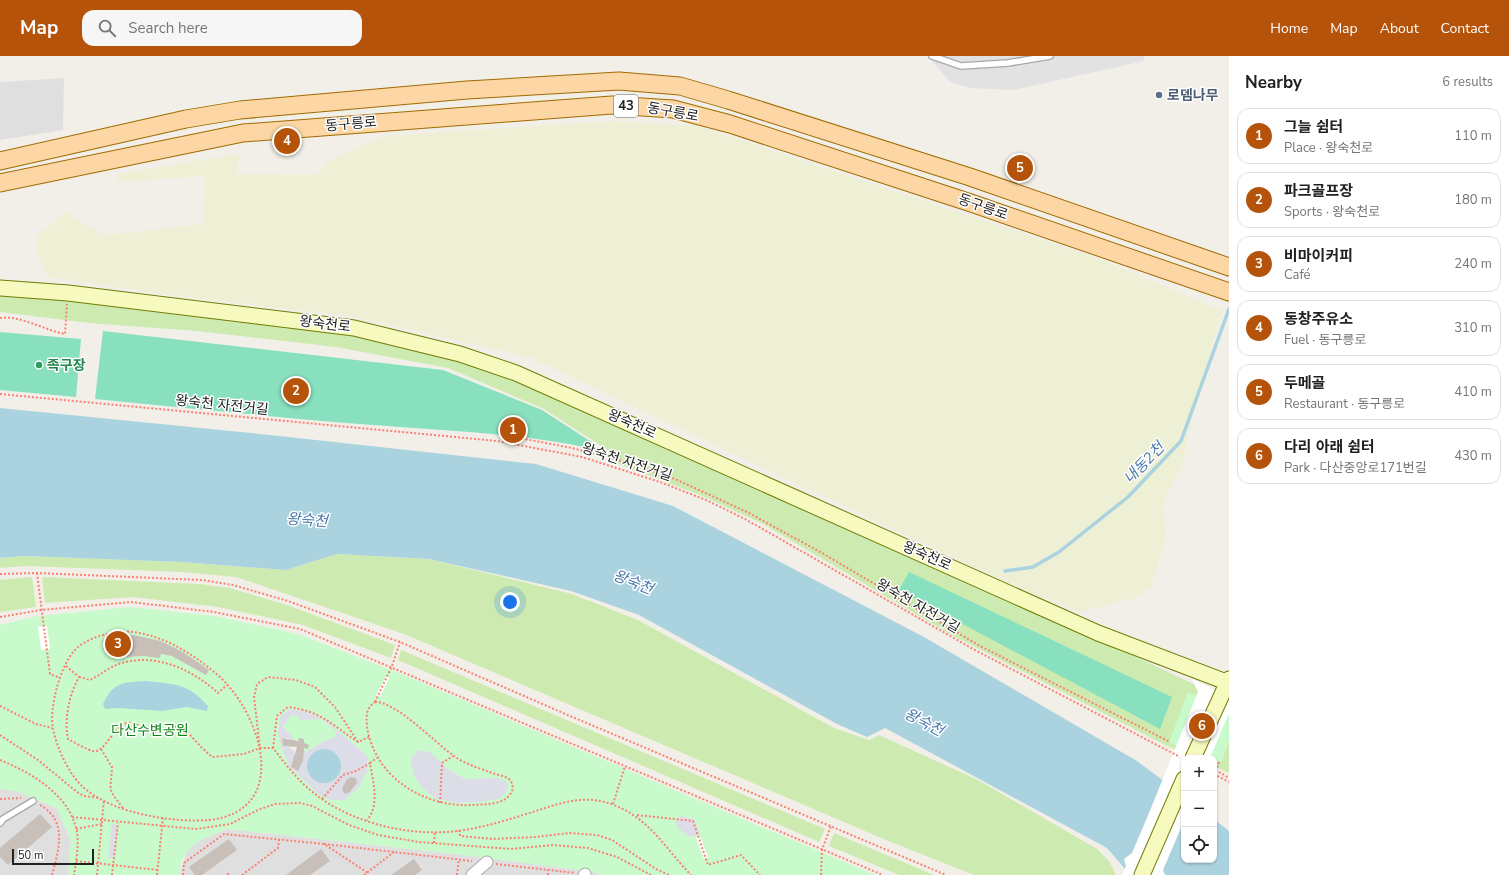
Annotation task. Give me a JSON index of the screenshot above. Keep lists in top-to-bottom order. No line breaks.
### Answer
{"streets":{"main road":["43","동구릉로"],"street":["왕숙천로"],"path":["왕숙천 자전거길"]},"water":["내동2천","왕숙천"],"parks":["다산수변공원"],"places":["로뎀나무","족구장"],"scale_bar":"50 m","page":{"header":"Map","search":"Search here","nav":["Home","Map","About","Contact"],"heading":["Nearby","6 results"],"list":[{"mark":"1","name":"그늘 쉼터","note":"Place · 왕숙천로","value":"110 m"},{"mark":"2","name":"파크골프장","note":"Sports · 왕숙천로","value":"180 m"},{"mark":"3","name":"비마이커피","note":"Café","value":"240 m"},{"mark":"4","name":"동창주유소","note":"Fuel · 동구릉로","value":"310 m"},{"mark":"5","name":"두메골","note":"Restaurant · 동구릉로","value":"410 m"},{"mark":"6","name":"다리 아래 쉼터","note":"Park · 다산중앙로171번길","value":"430 m"}],"pins":["4","5","2","1","3","6"],"map_buttons":["+","−"],"scale":"50 m"}}
